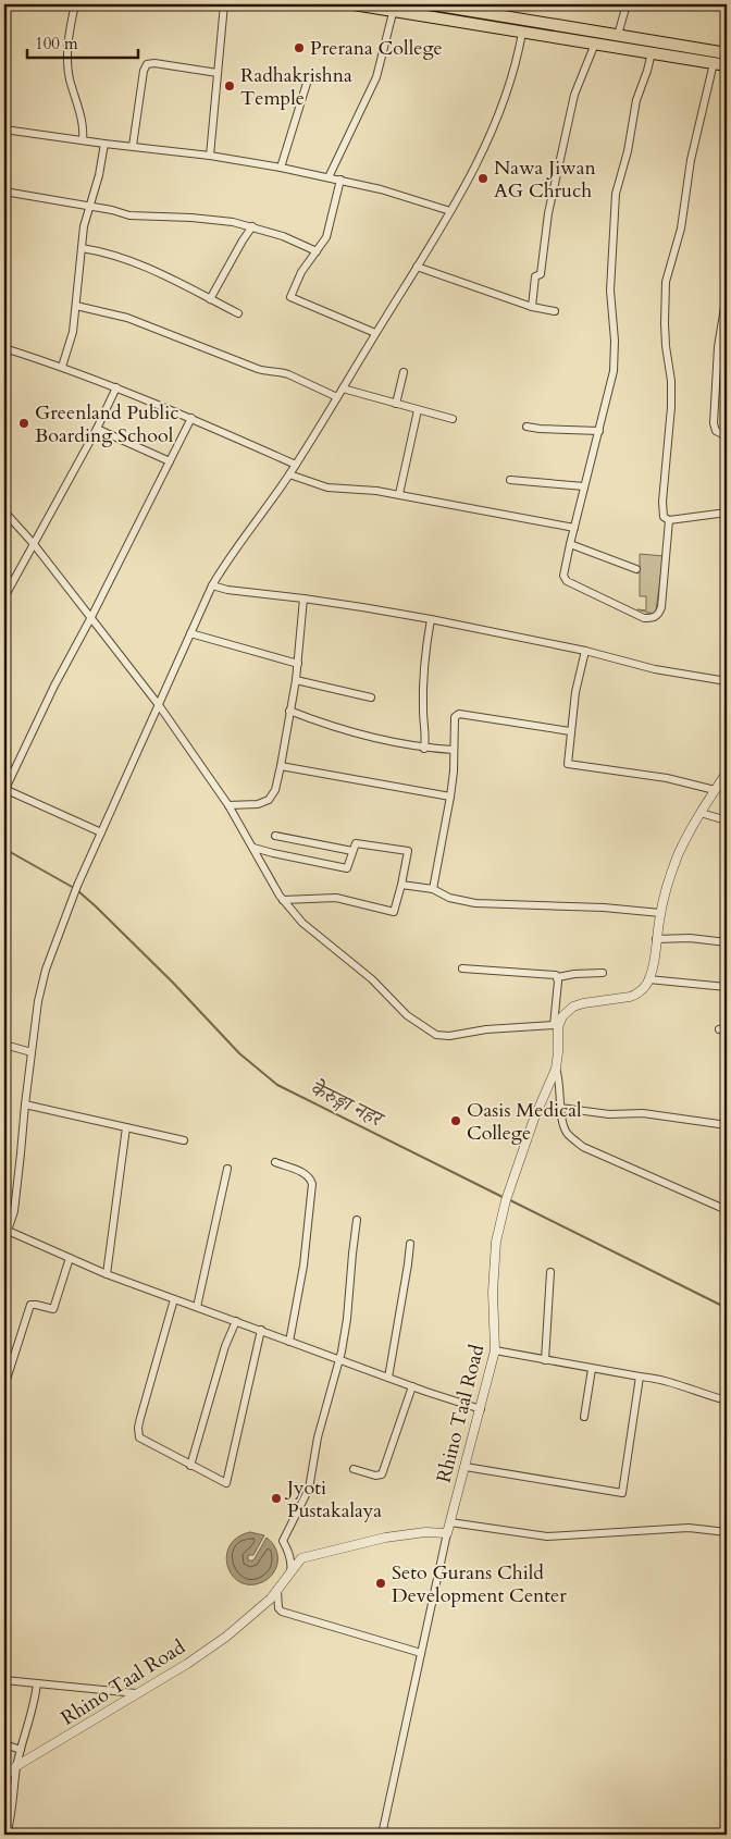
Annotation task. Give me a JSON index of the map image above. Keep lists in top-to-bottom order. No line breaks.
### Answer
{"streets":{"street":["Rhino Taal Road"]},"water":["केेरुङ्गा नहर"],"places":["Prerana College","Radhakrishna Temple","Nawa Jiwan AG Chruch","Greenland Public Boarding School","Oasis Medical College","Jyoti Pustakalaya","Seto Gurans Child Development Center"],"scale_bar":"100 m"}
